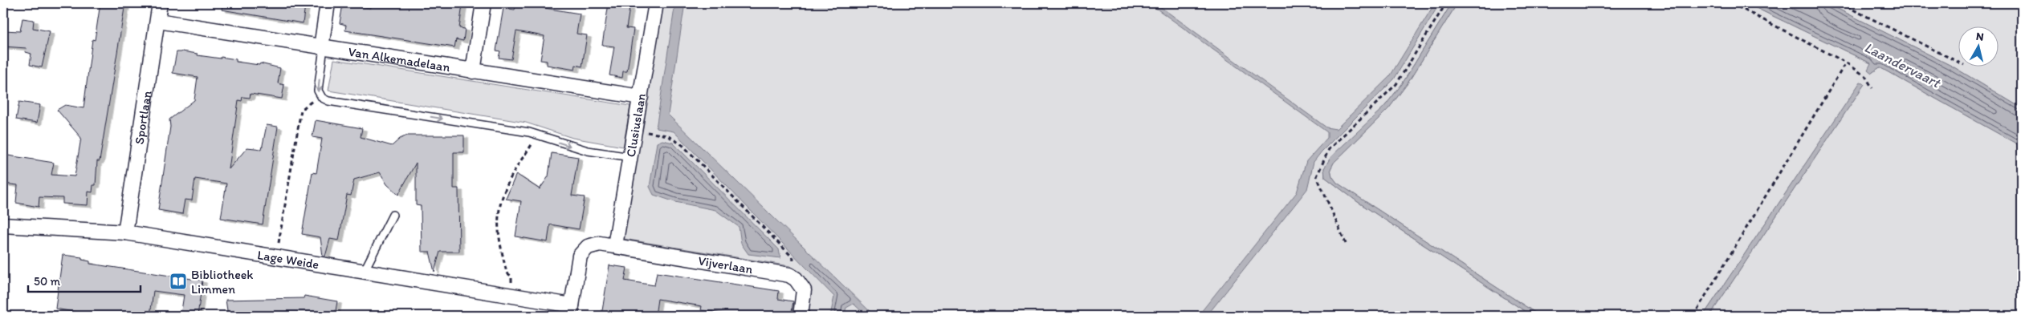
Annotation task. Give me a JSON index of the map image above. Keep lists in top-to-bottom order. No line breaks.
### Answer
{"streets":{"street":["Van Alkemadelaan","Sportlaan","Clusiuslaan","Lage Weide","Vijverlaan"]},"crossings":[["Van Alkemadelaan","Sportlaan"],["Van Alkemadelaan","Clusiuslaan"],["Sportlaan","Lage Weide"],["Clusiuslaan","Vijverlaan"],["Lage Weide","Vijverlaan"]],"water":["Laandervaart"],"places":{"library":["Bibliotheek Limmen"]},"scale_bar":"50 m","north":"top"}
